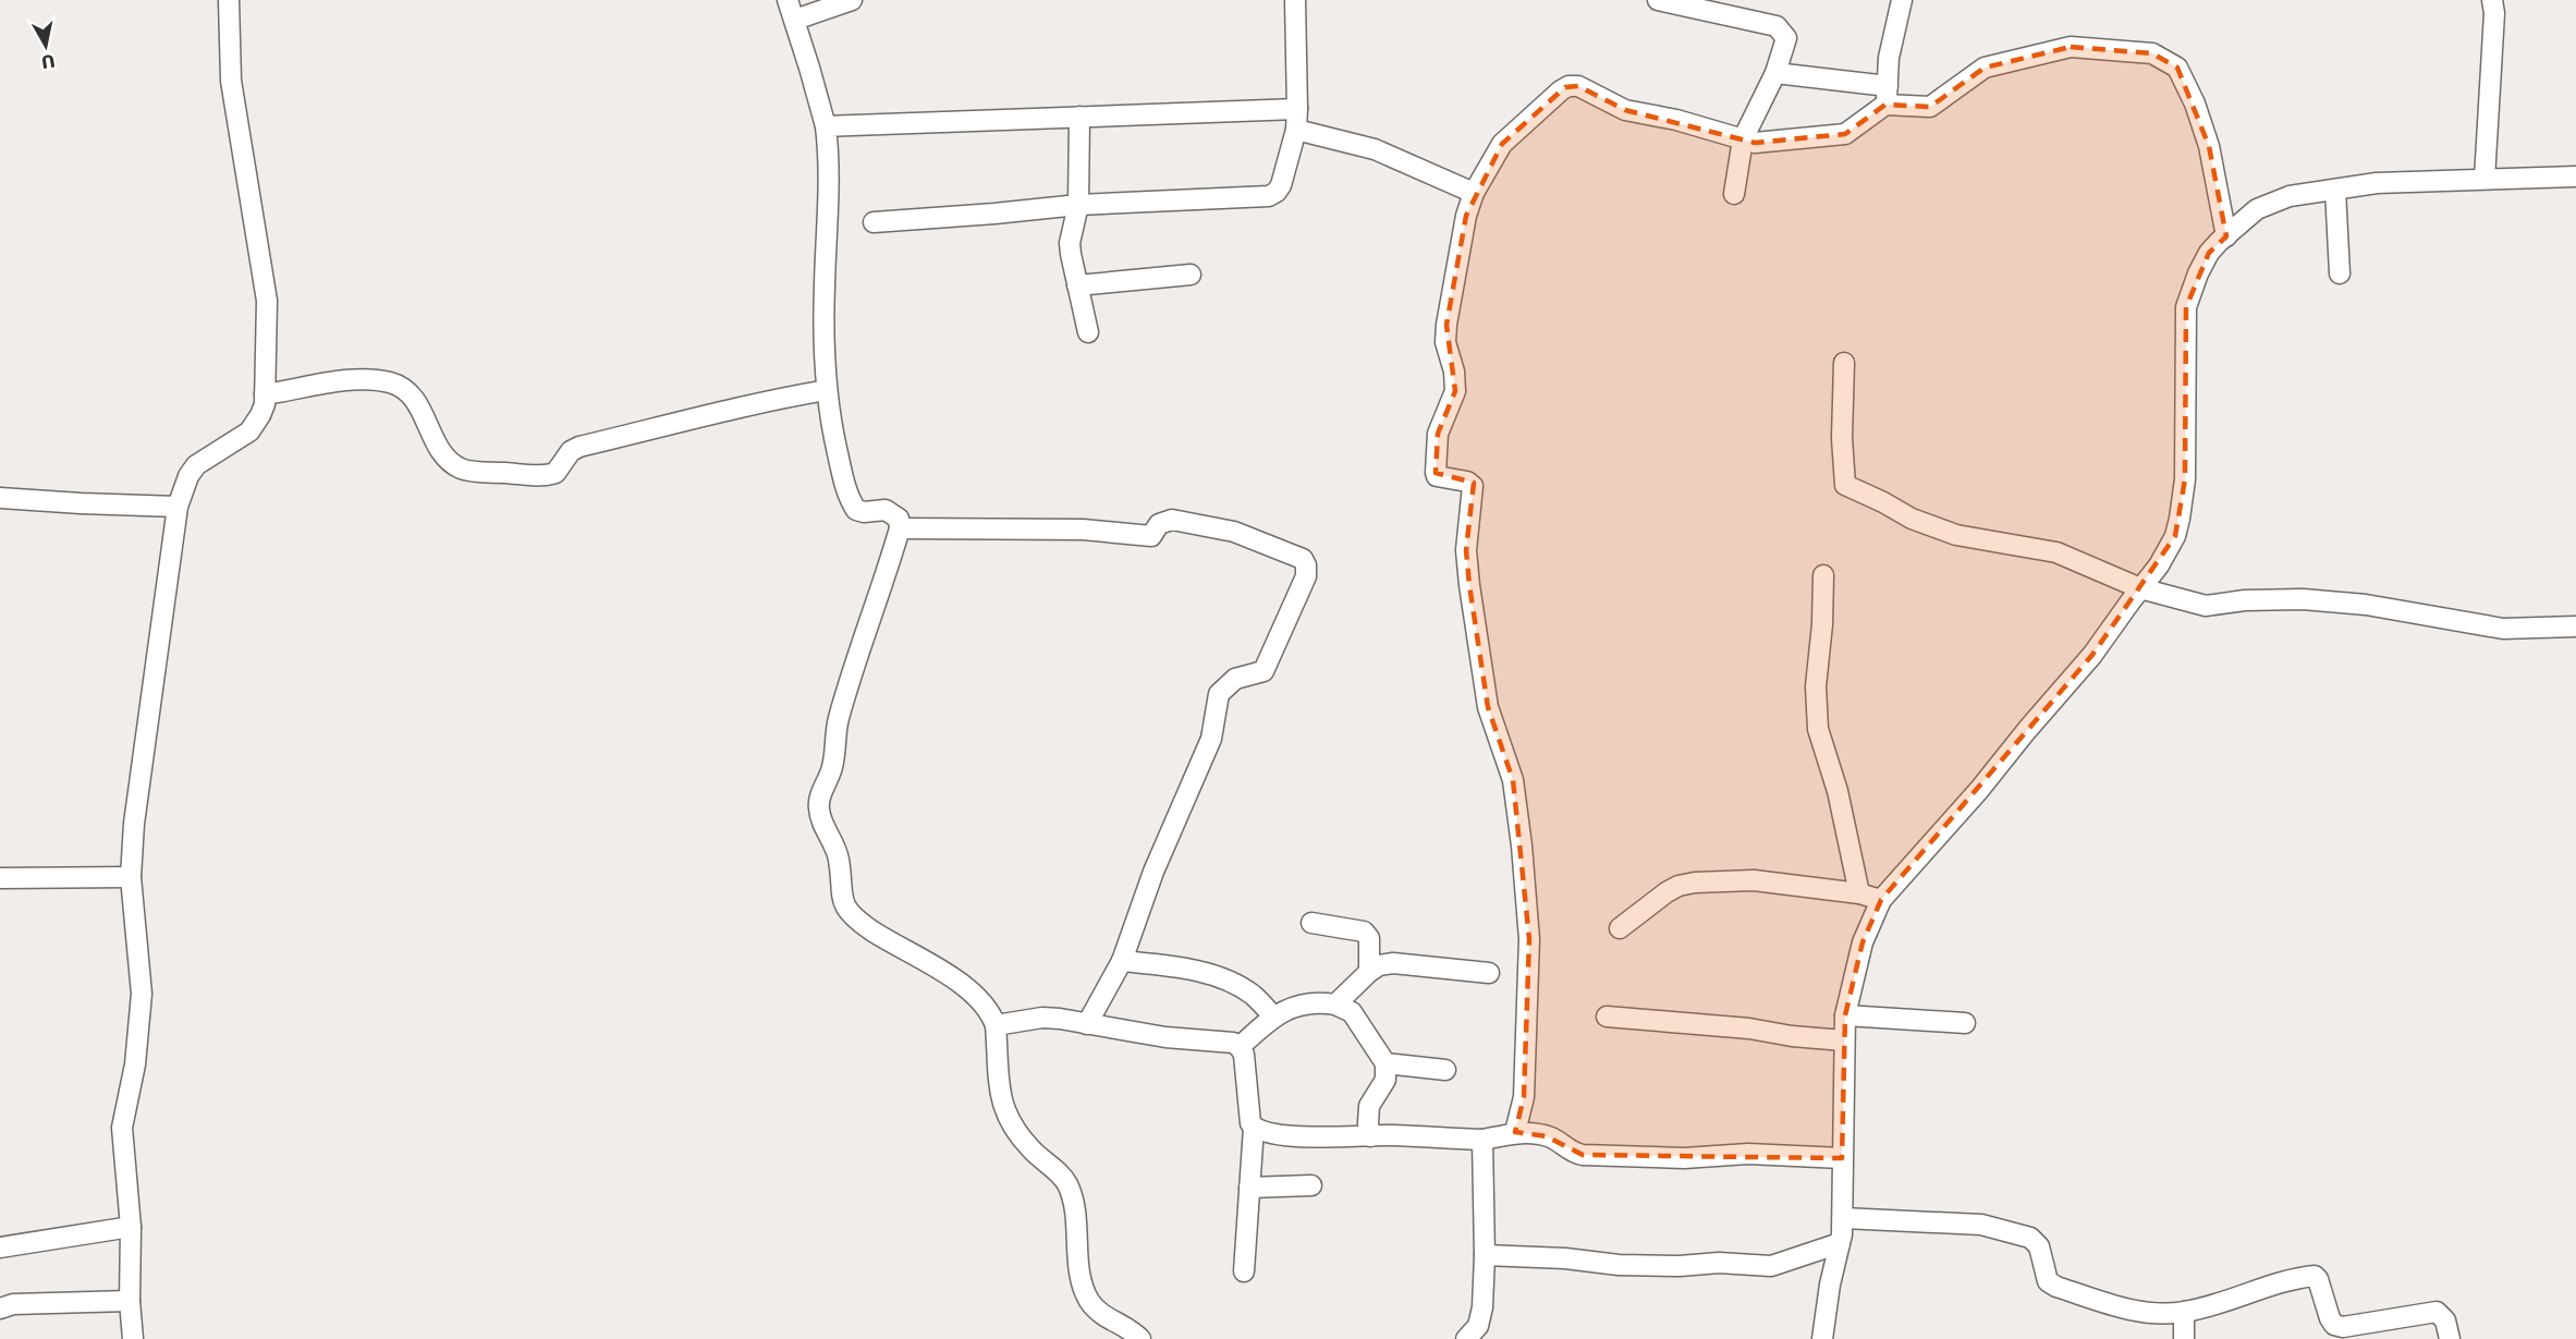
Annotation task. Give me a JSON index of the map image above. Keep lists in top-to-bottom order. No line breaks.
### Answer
{"north":"bottom"}
